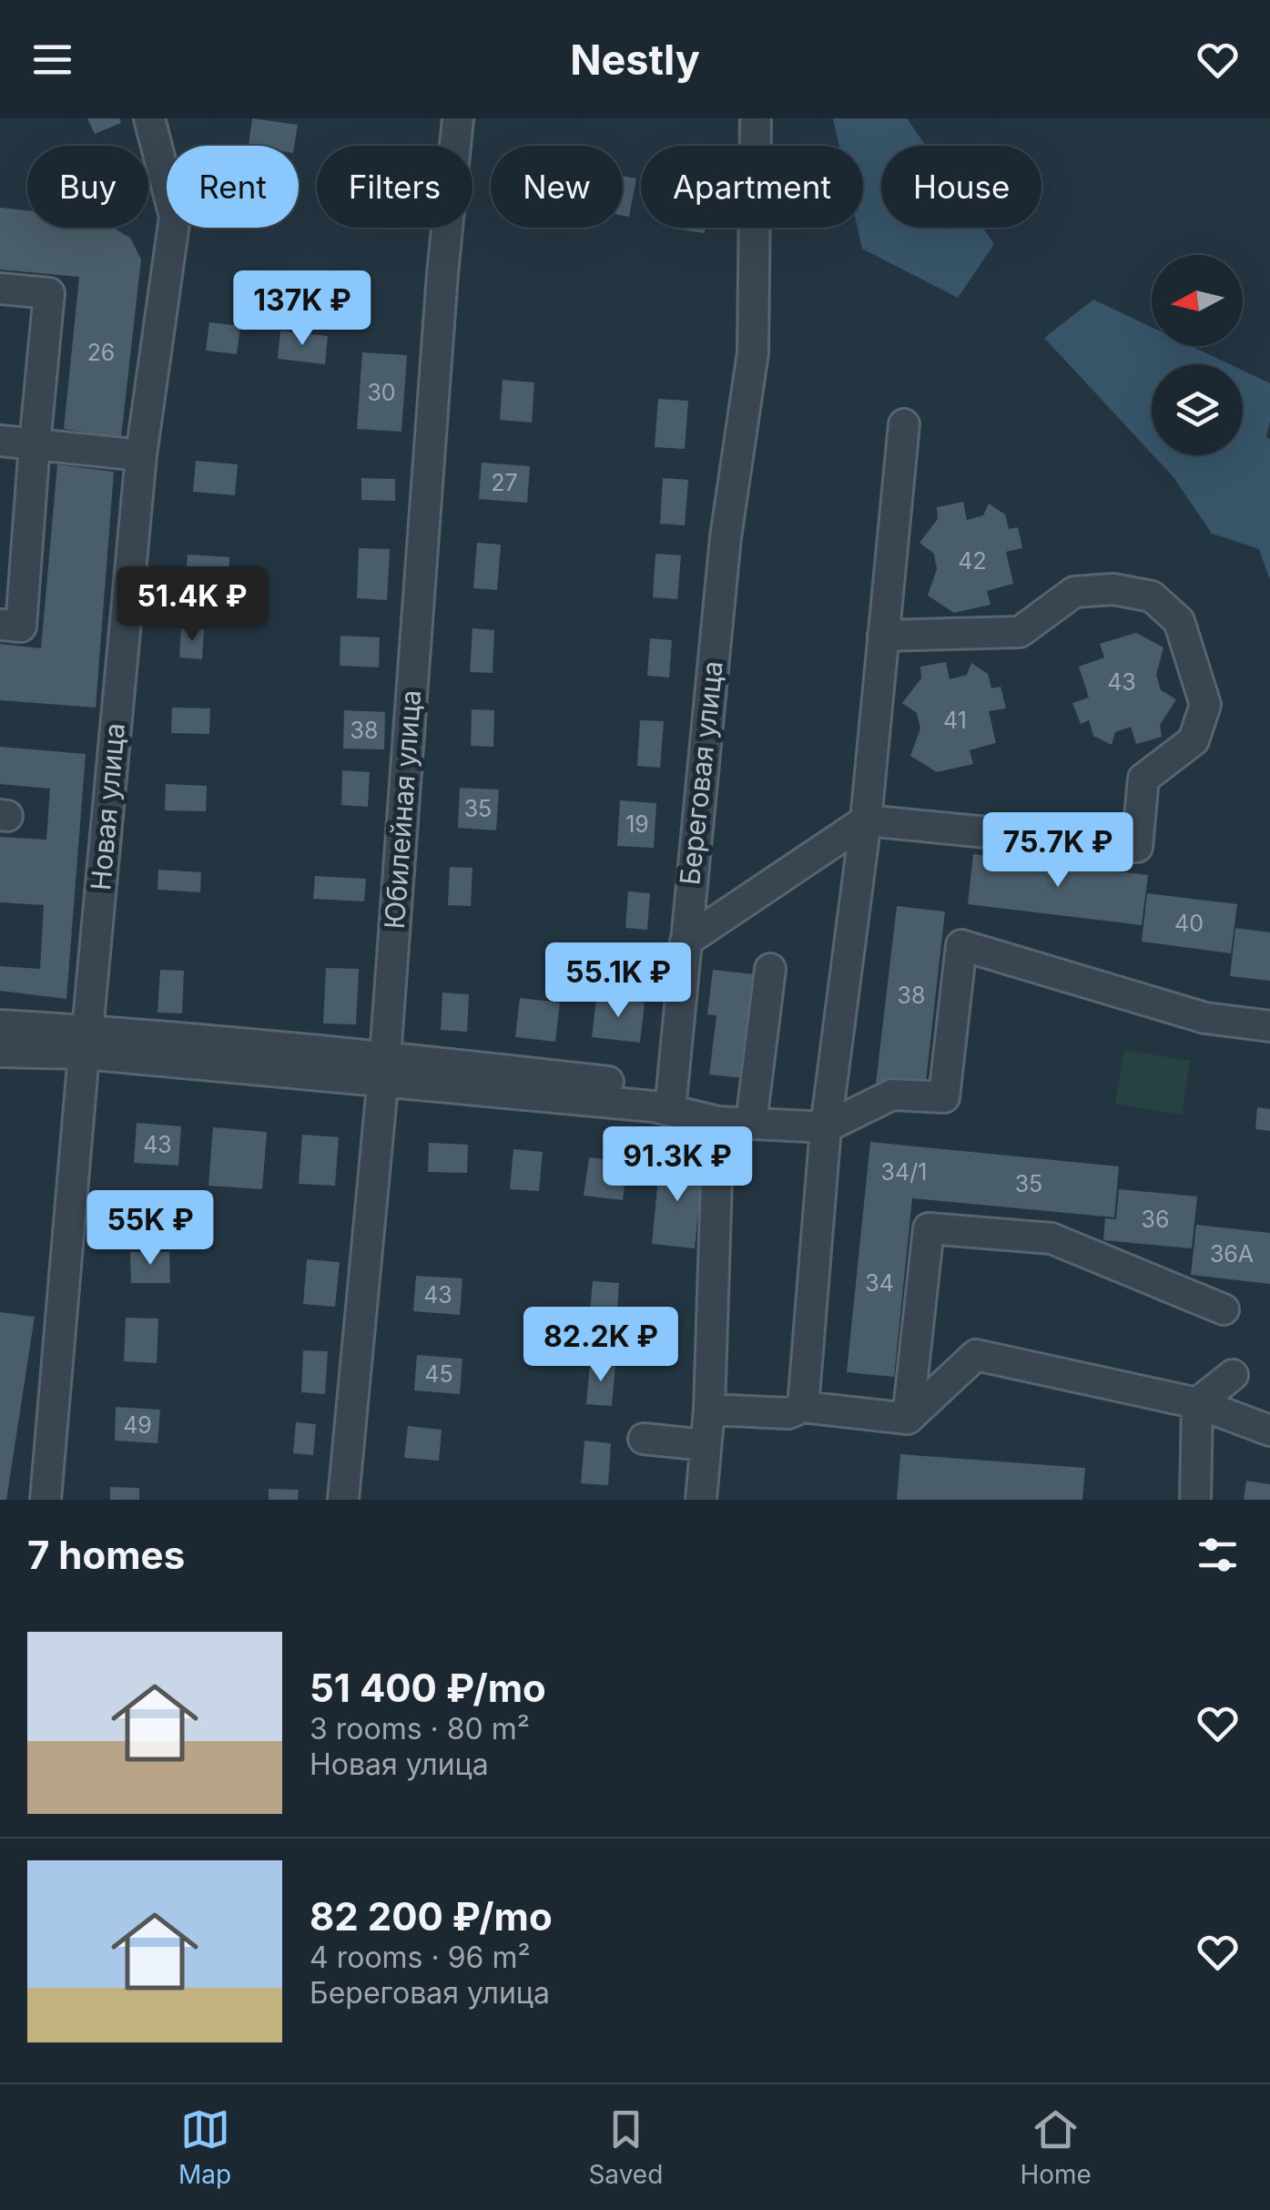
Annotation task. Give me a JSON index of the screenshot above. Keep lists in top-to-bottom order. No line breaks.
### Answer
{"streets":{"street":["Береговая улица","Новая улица","Юбилейная улица"]},"house_numbers":["26","30","27","42","43","41","38","35","19","40","38","43","34/1","35","36","36А","34","43","45","49"],"north":"left","page":{"header":"Nestly","chip":["Buy","Rent","Filters","New","Apartment","House"],"price":["137K ₽","51.4K ₽","75.7K ₽","55.1K ₽","91.3K ₽","55K ₽","82.2K ₽"],"heading":"7 homes","list":[{"name":"51 400 ₽/mo","note":"3 rooms · 80 m² · Новая улица"},{"name":"82 200 ₽/mo","note":"4 rooms · 96 m² · Береговая улица"}],"tabs":["Map","Saved","Home"]}}
